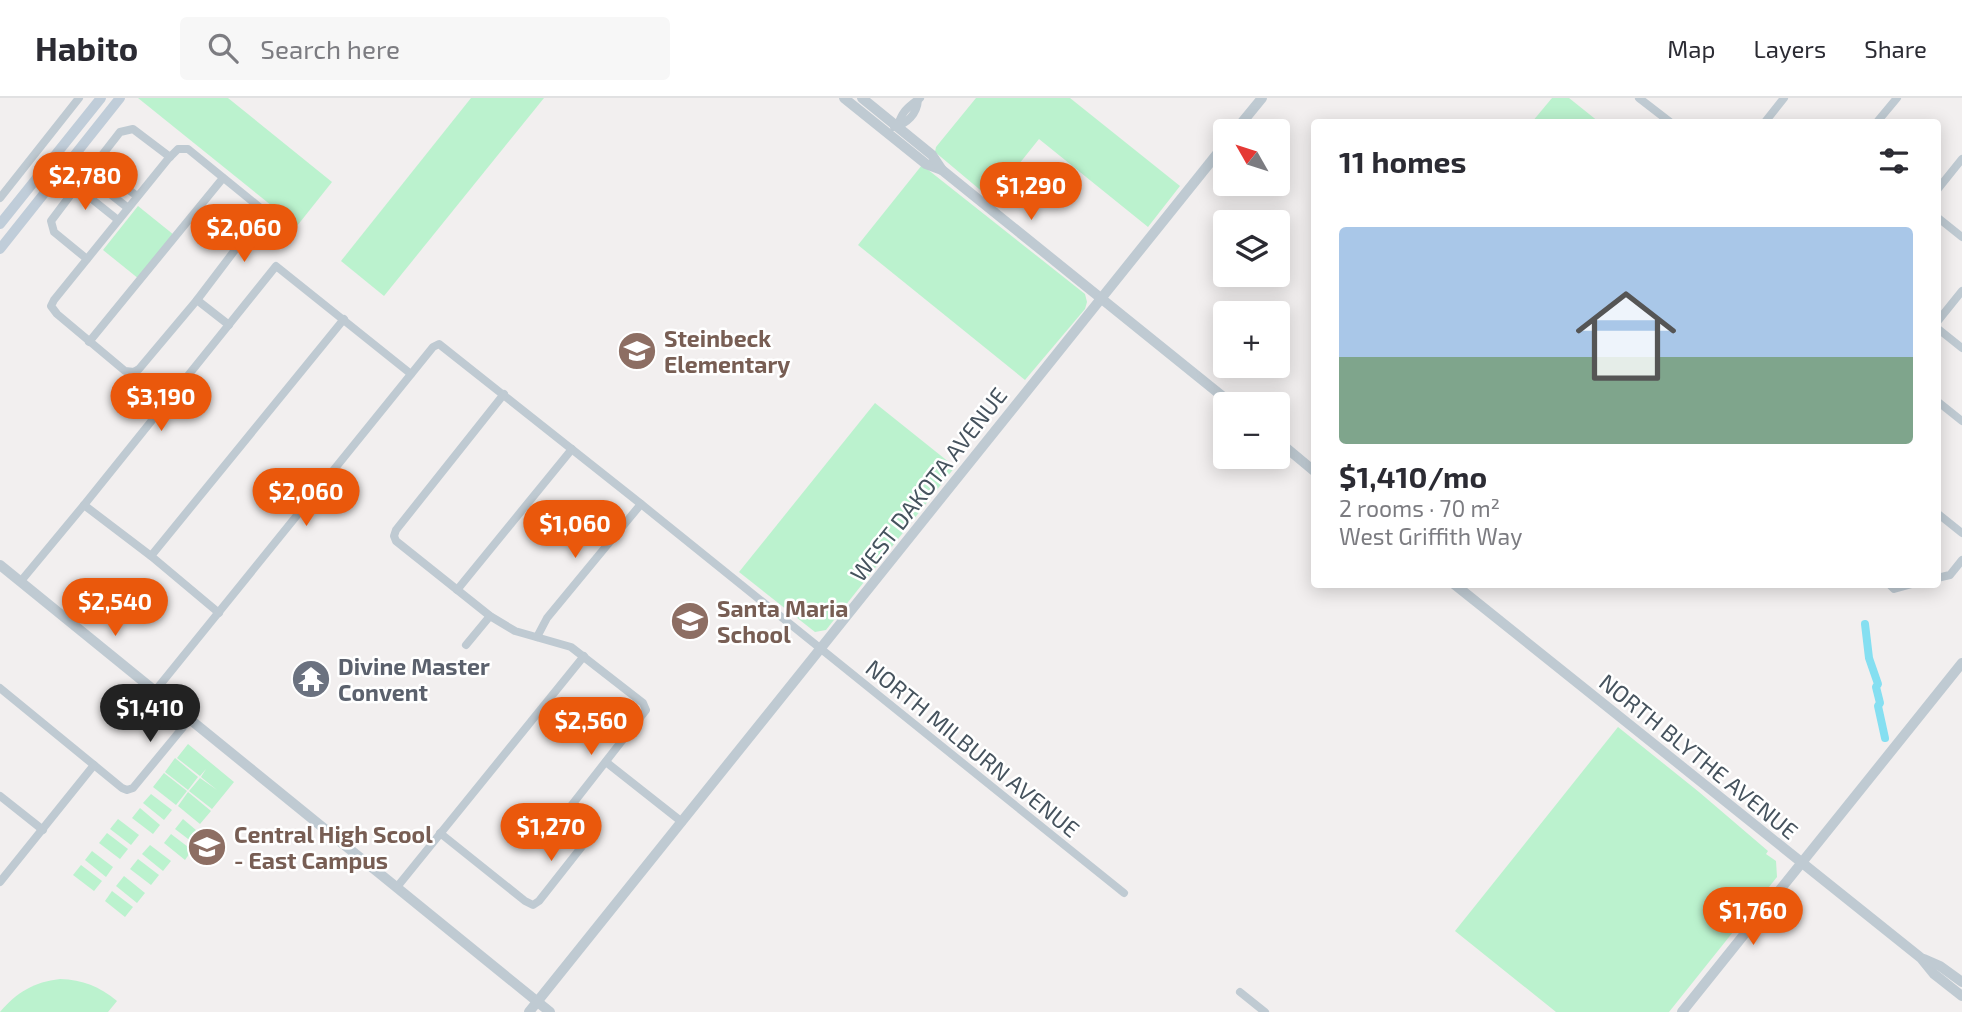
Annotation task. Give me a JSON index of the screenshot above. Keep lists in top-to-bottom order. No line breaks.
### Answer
{"streets":{"street":["WEST DAKOTA AVENUE","NORTH MILBURN AVENUE","NORTH BLYTHE AVENUE"]},"crossings":[["WEST DAKOTA AVENUE","NORTH MILBURN AVENUE"]],"places":{"school or university":["Steinbeck Elementary","Santa Maria School","Central High Scool - East Campus"],"temple":["Divine Master Convent"]},"north":"top left","page":{"header":"Habito","search":"Search here","nav":["Map","Layers","Share"],"map_buttons":["+","−"],"heading":"11 homes","price":["$2,780","$1,290","$2,060","$3,190","$2,060","$1,060","$2,540","$1,410","$2,560","$1,270","$1,760"],"list":[{"name":"$1,410/mo","note":"2 rooms · 70 m² · West Griffith Way"}]}}
